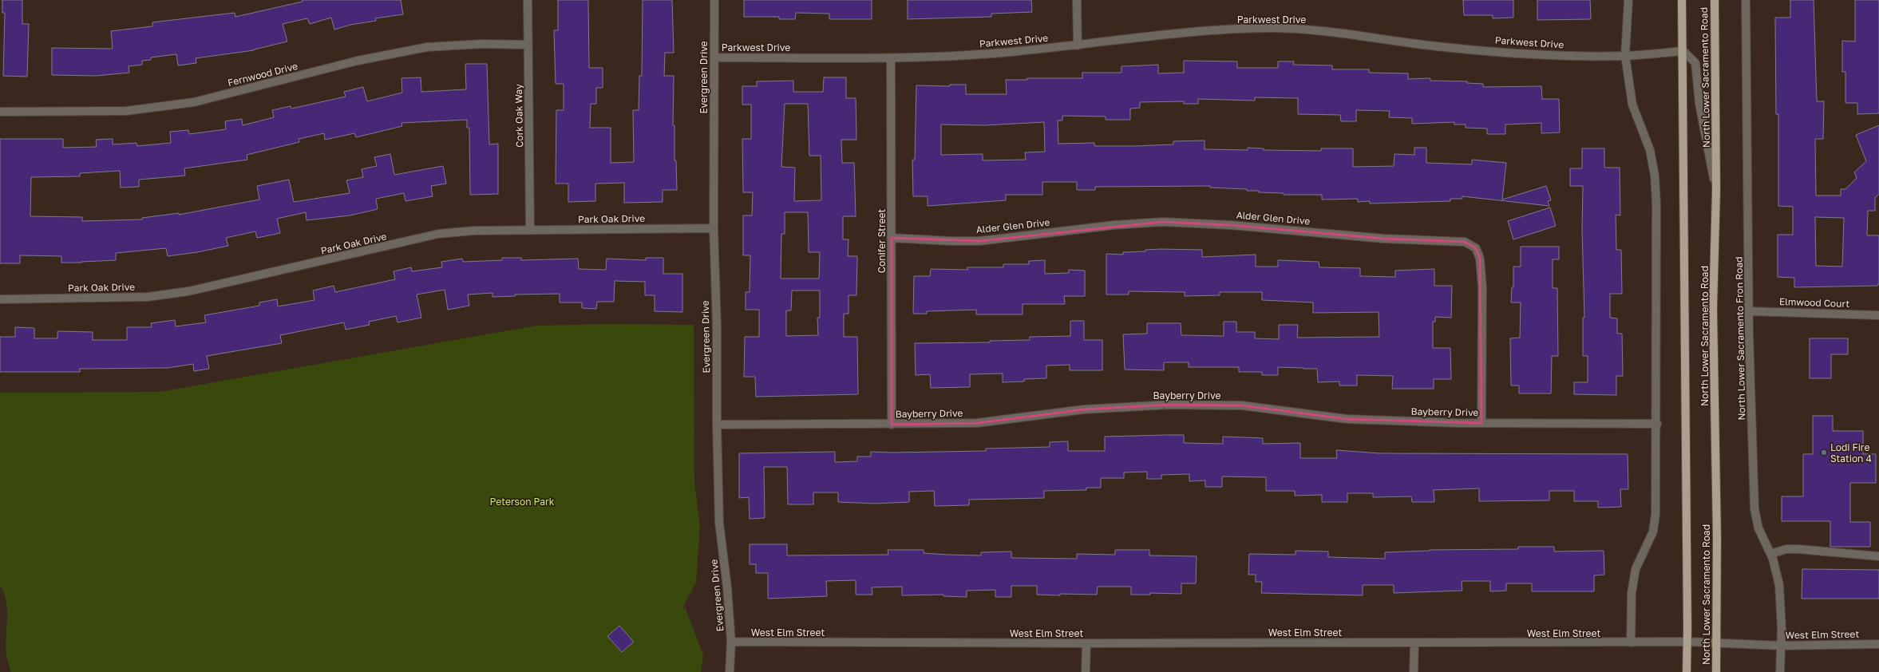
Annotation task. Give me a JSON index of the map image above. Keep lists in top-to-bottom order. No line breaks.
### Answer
{"streets":{"main road":["North Lower Sacramento Road"],"street":["Parkwest Drive","Fernwood Drive","Evergreen Drive","Cork Oak Way","Alder Glen Drive","Park Oak Drive","Conifer Street","Elmwood Court","North Lower Sacramento Fron Road","Bayberry Drive","West Elm Street"]},"crossings":[["Parkwest Drive","Evergreen Drive"],["Parkwest Drive","North Lower Sacramento Road"],["Parkwest Drive","Conifer Street"],["Fernwood Drive","Cork Oak Way"],["Evergreen Drive","Park Oak Drive"],["Evergreen Drive","Bayberry Drive"],["Evergreen Drive","West Elm Street"],["North Lower Sacramento Road","West Elm Street"],["Cork Oak Way","Park Oak Drive"],["Alder Glen Drive","Conifer Street"],["Alder Glen Drive","Bayberry Drive"],["Conifer Street","Bayberry Drive"],["Elmwood Court","North Lower Sacramento Fron Road"],["North Lower Sacramento Fron Road","West Elm Street"]],"parks":["Peterson Park"],"places":["Lodi Fire Station 4"]}
